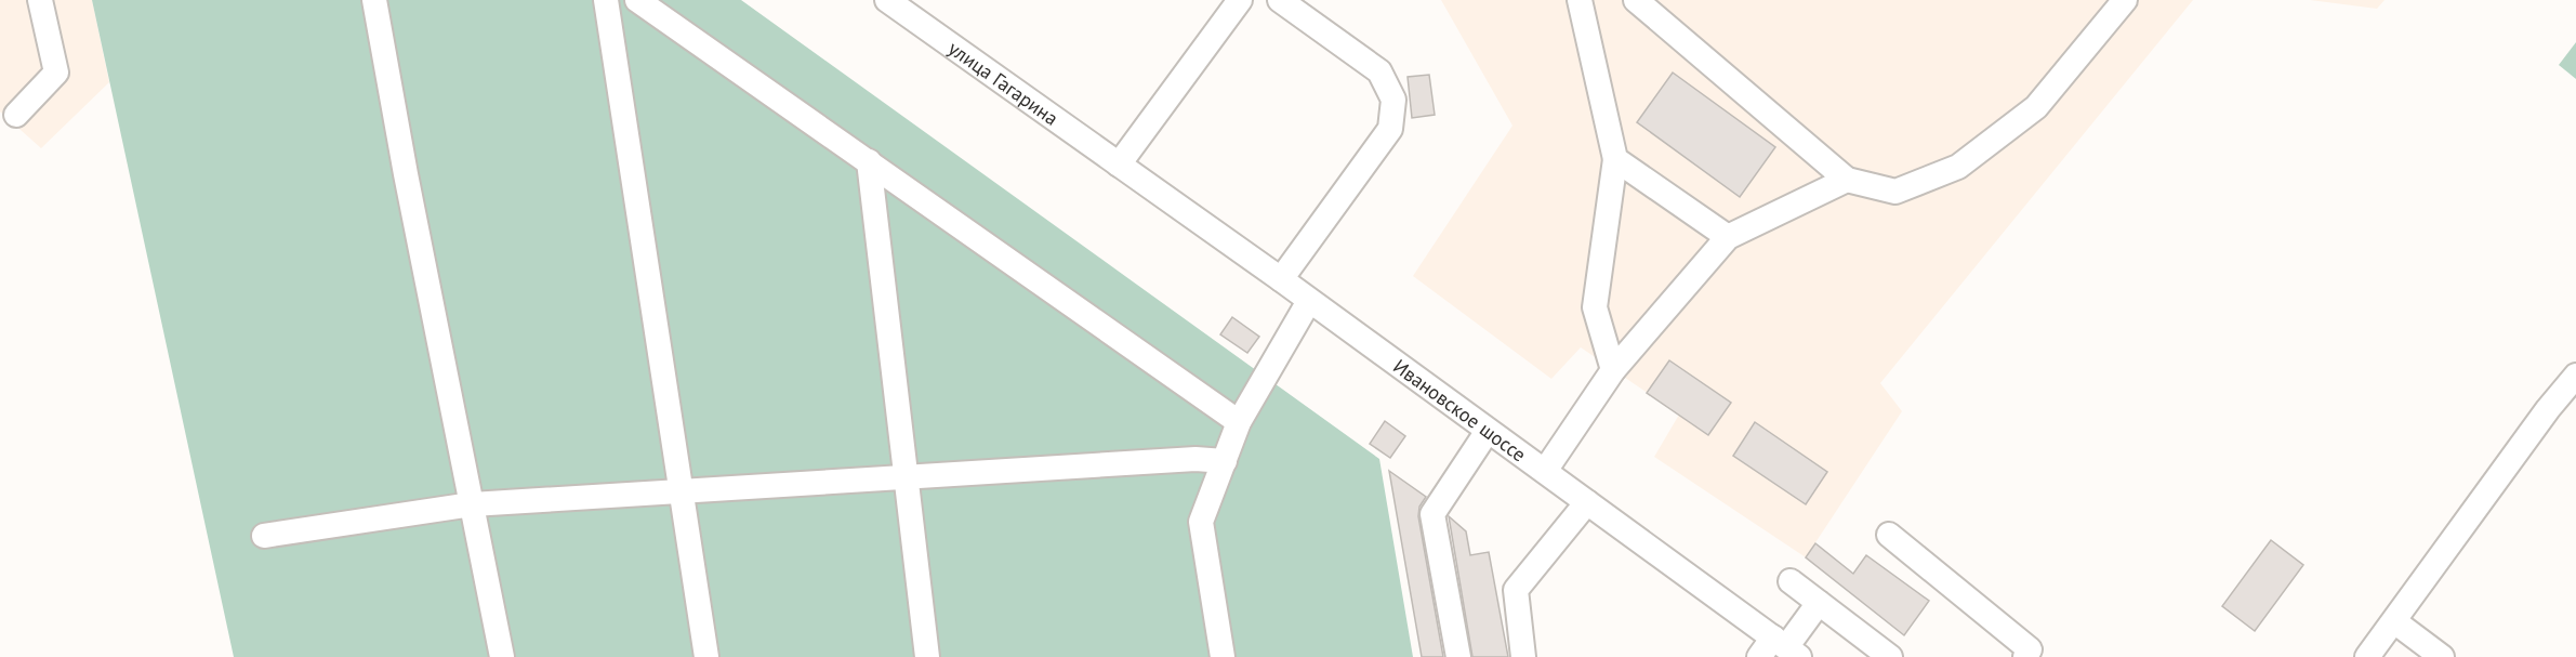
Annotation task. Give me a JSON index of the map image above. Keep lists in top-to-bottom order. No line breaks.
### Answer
{"streets":{"street":["улица Гагарина","Ивановское шоссе"]},"crossings":[["улица Гагарина","Ивановское шоссе"]]}
